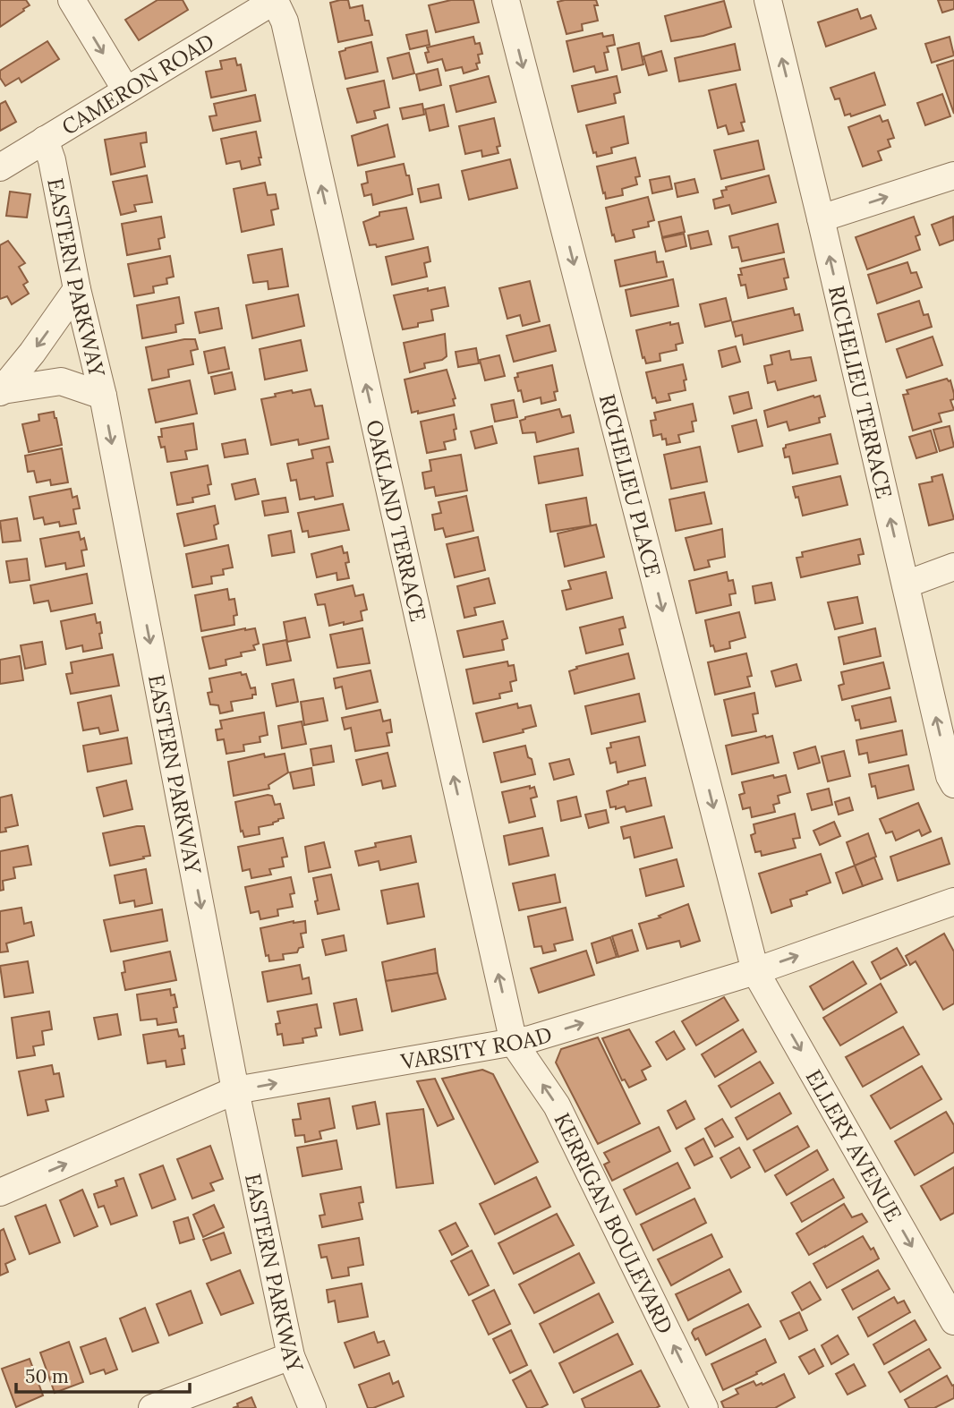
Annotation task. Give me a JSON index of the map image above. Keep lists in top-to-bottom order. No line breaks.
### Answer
{"streets":{"street":["CAMERON ROAD","EASTERN PARKWAY","RICHELIEU TERRACE","RICHELIEU PLACE","OAKLAND TERRACE","VARSITY ROAD","ELLERY AVENUE","KERRIGAN BOULEVARD"]},"crossings":[["CAMERON ROAD","EASTERN PARKWAY"],["CAMERON ROAD","OAKLAND TERRACE"],["EASTERN PARKWAY","VARSITY ROAD"],["RICHELIEU PLACE","VARSITY ROAD"],["RICHELIEU PLACE","ELLERY AVENUE"],["OAKLAND TERRACE","VARSITY ROAD"],["OAKLAND TERRACE","KERRIGAN BOULEVARD"],["VARSITY ROAD","ELLERY AVENUE"],["VARSITY ROAD","KERRIGAN BOULEVARD"]],"one_way":["EASTERN PARKWAY","RICHELIEU TERRACE","RICHELIEU PLACE","OAKLAND TERRACE","VARSITY ROAD","ELLERY AVENUE","KERRIGAN BOULEVARD"],"scale_bar":"50 m"}
